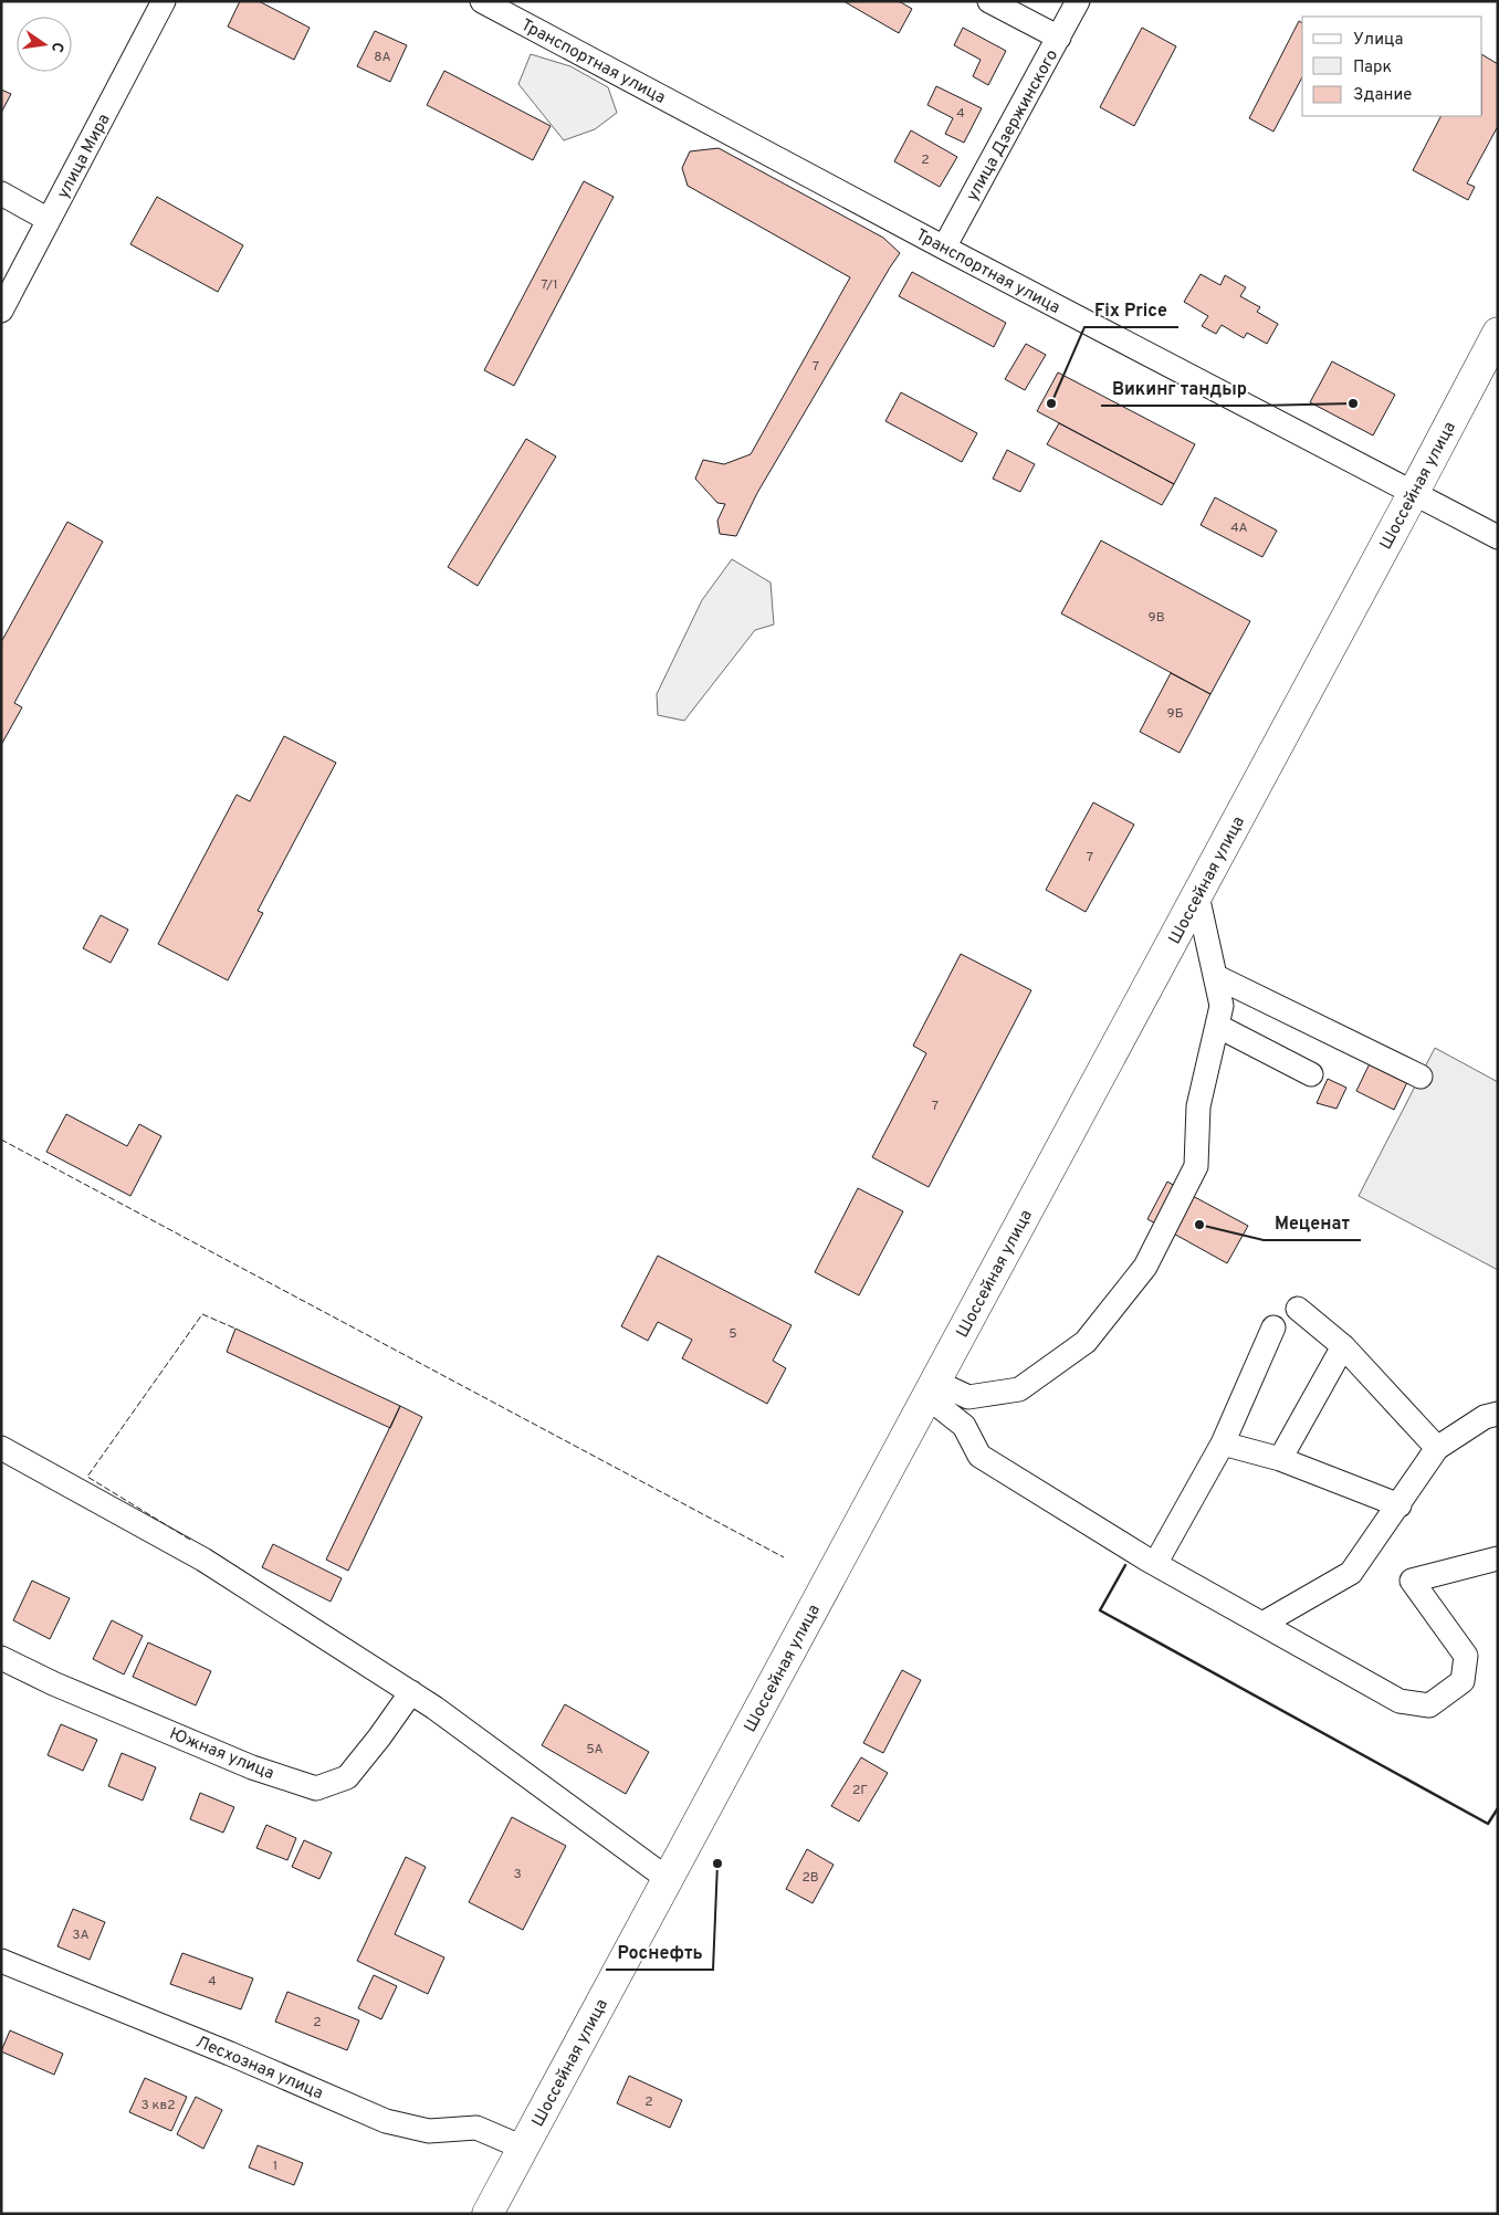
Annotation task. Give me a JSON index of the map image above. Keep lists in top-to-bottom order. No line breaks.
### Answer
{"streets":{"highway":["Шоссейная улица"],"street":["Транспортная улица","улица Дзержинского","улица Мира","Южная улица","Лесхозная улица"]},"crossings":[["Транспортная улица","улица Дзержинского"],["Транспортная улица","Шоссейная улица"],["Шоссейная улица","Лесхозная улица"]],"places":["Fix Price","Викинг тандыр","Меценат","Роснефть"],"house_numbers":["8А","4","2","7/1","7","4А","9В","9Б","7","7","5","5А","2Г","3","2В","3А","4","2","2","3 кв2","1"],"legend":["Улица","Парк","Здание"],"north":"right"}
